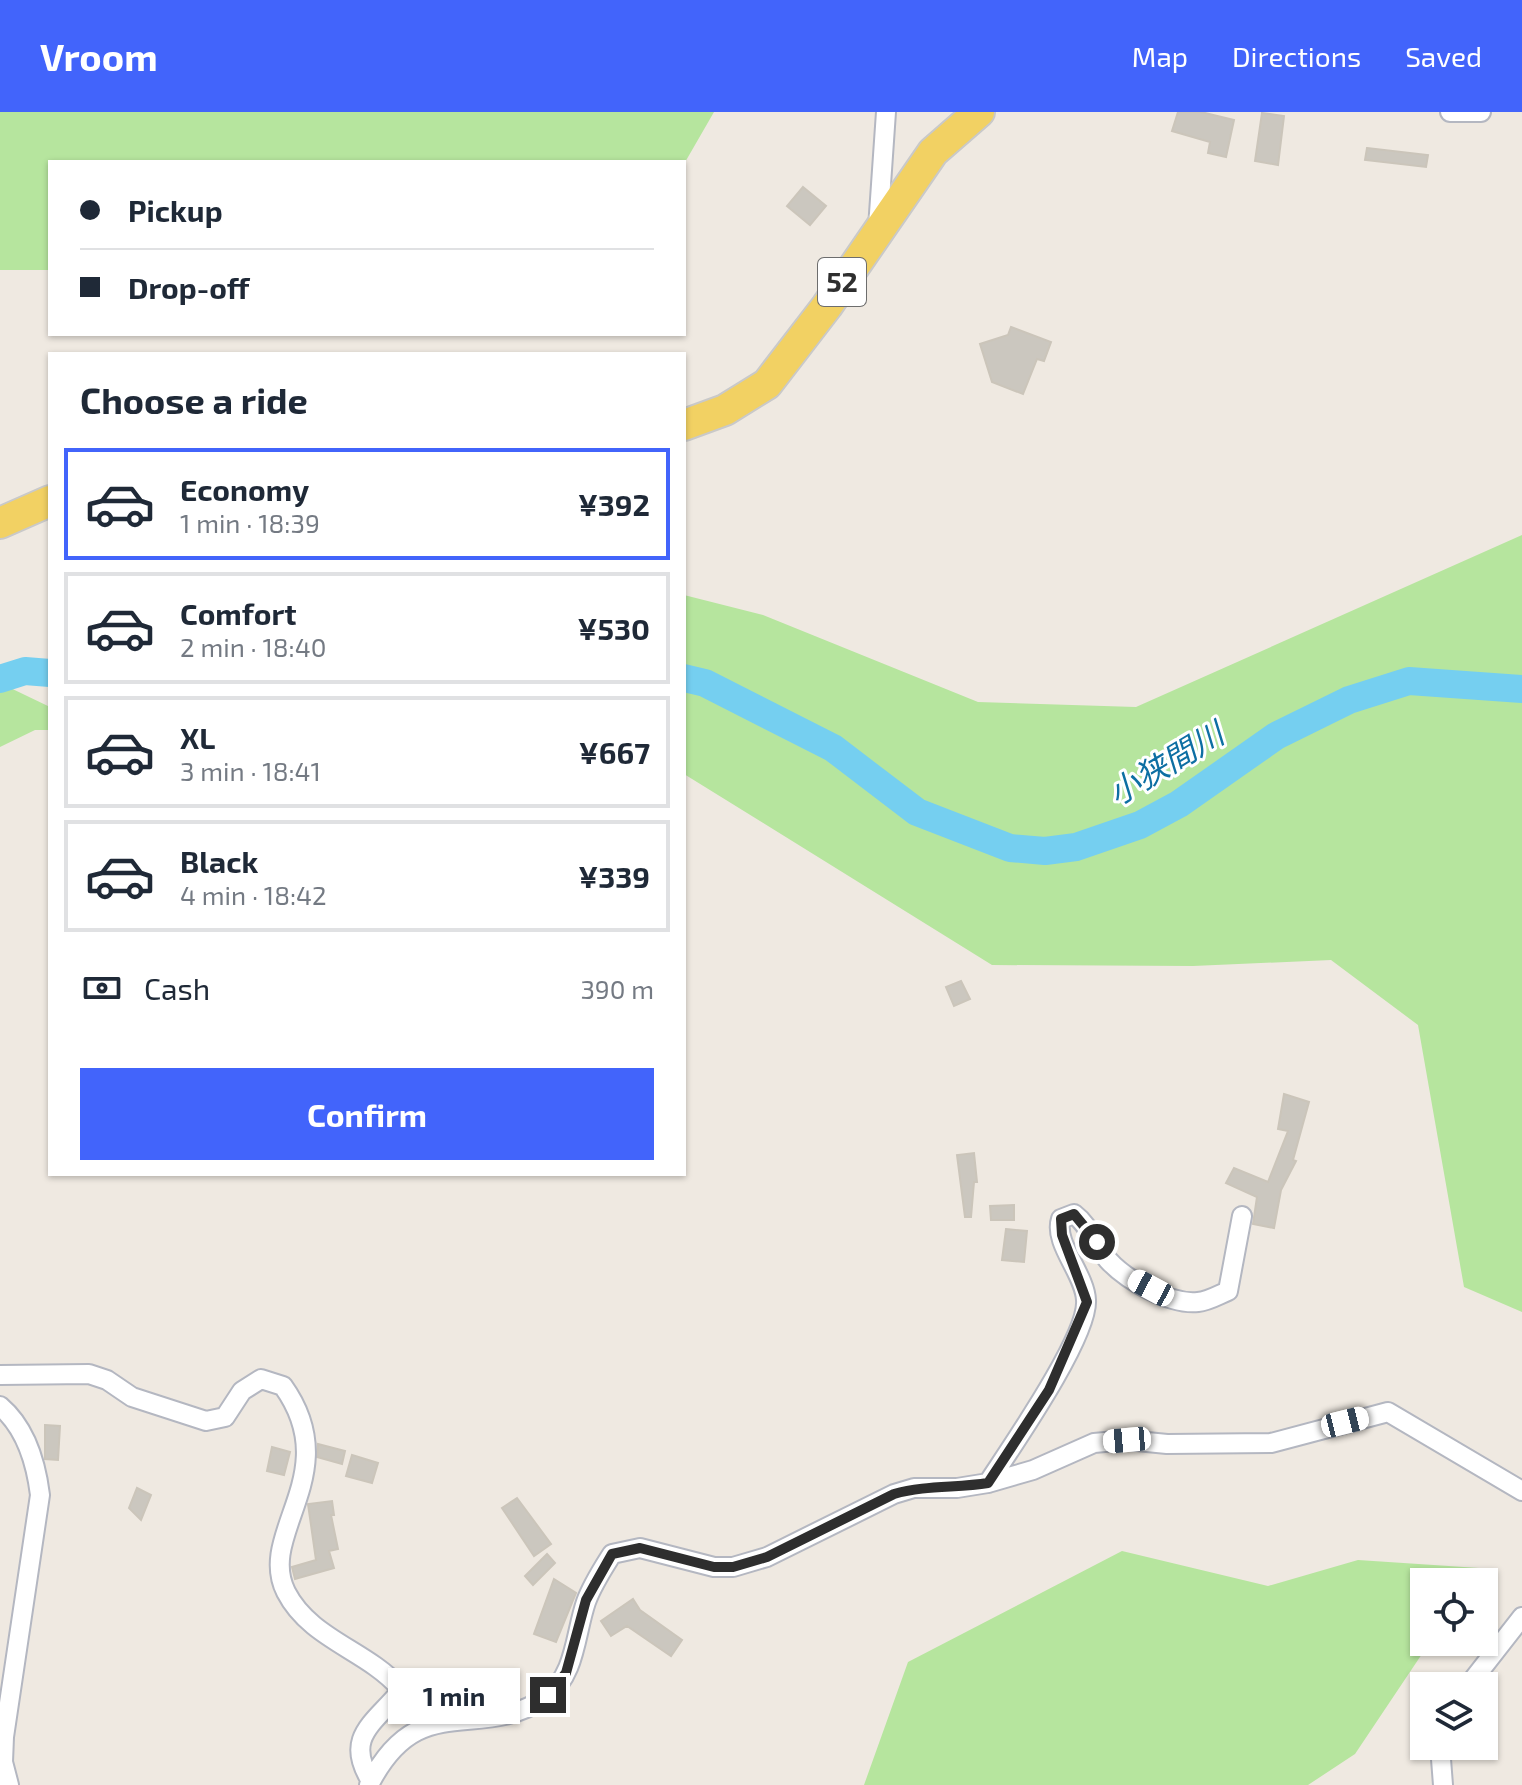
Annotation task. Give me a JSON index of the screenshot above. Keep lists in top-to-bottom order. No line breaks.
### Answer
{"streets":{"main road":["52"]},"water":["小狭間川"],"page":{"header":"Vroom","nav":["Map","Directions","Saved"],"banner":["Pickup","Drop-off"],"heading":"Choose a ride","list":[{"name":"Economy","note":"1 min · 18:39","value":"¥392"},{"name":"Comfort","note":"2 min · 18:40","value":"¥530"},{"name":"XL","note":"3 min · 18:41","value":"¥667"},{"name":"Black","note":"4 min · 18:42","value":"¥339"}],"pay":["Cash","390 m"],"buttons":"Confirm","bubble":"1 min"}}
